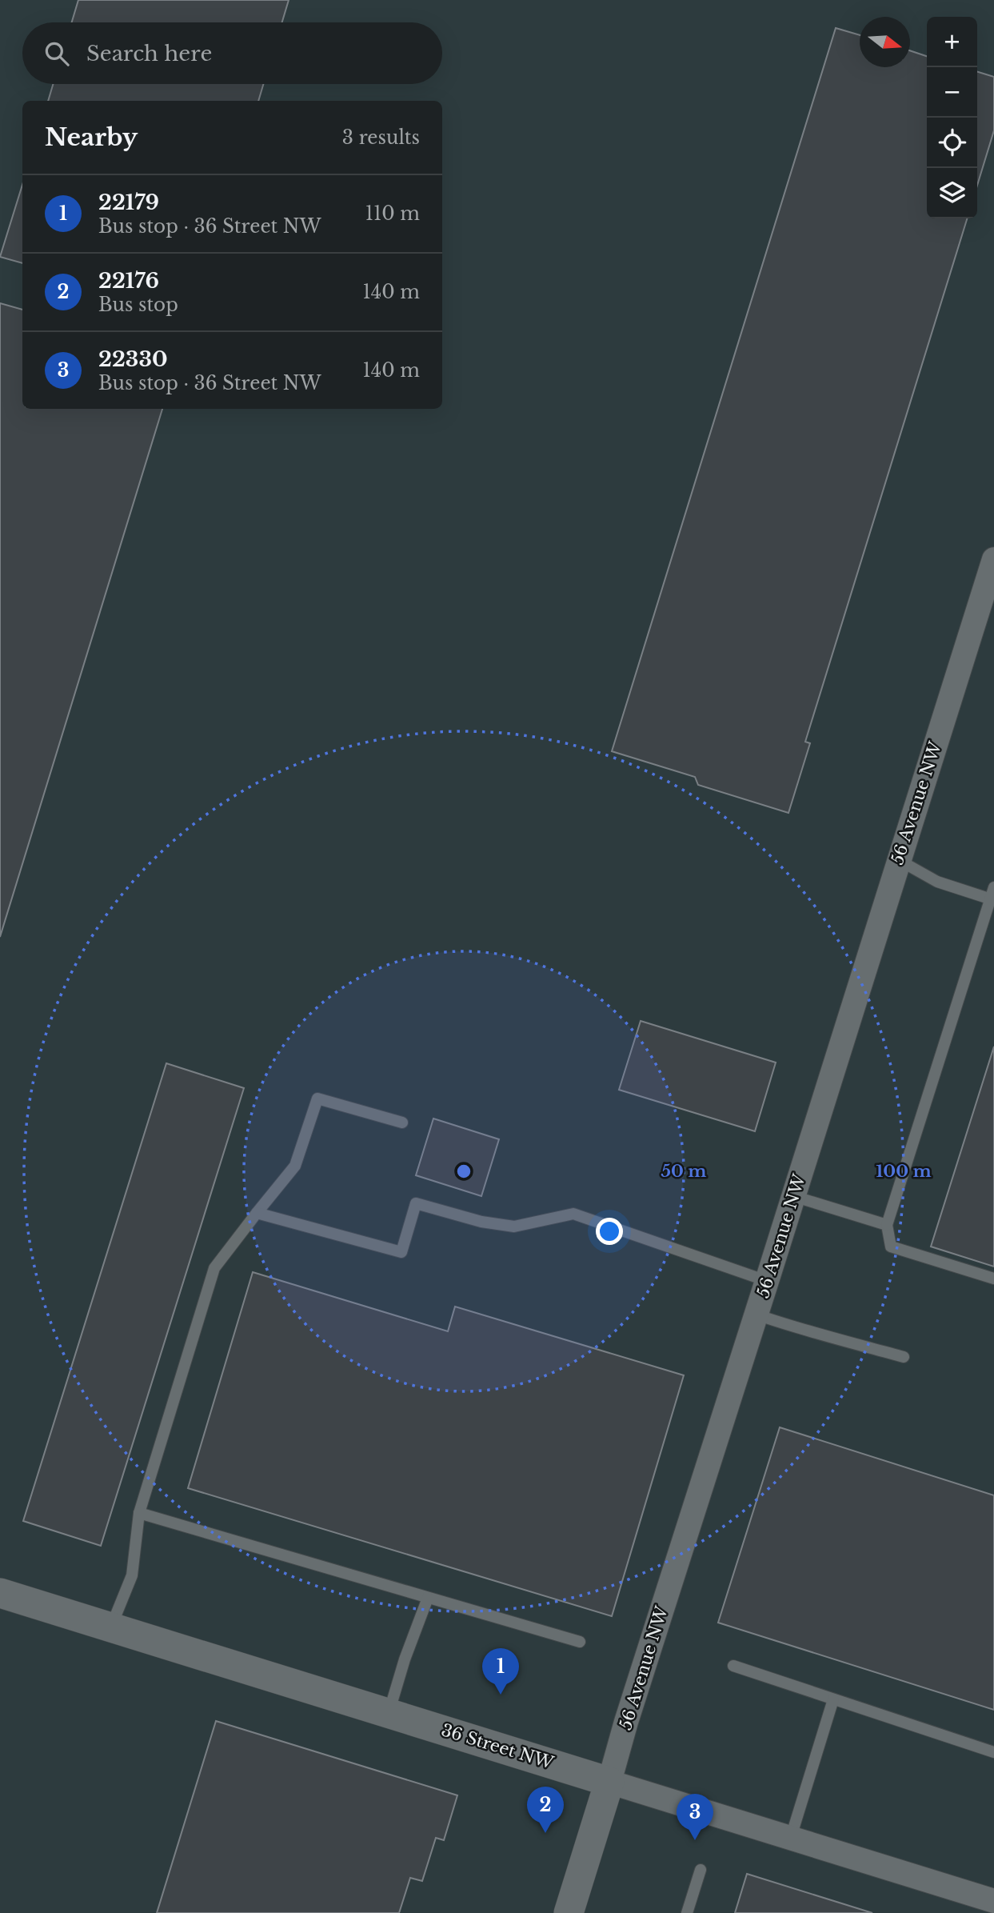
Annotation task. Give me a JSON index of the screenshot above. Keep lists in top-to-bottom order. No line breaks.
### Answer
{"streets":{"street":["56 Avenue NW","36 Street NW"]},"crossings":[["56 Avenue NW","36 Street NW"]],"north":"right","page":{"map_buttons":["+","−"],"search":"Search here","heading":["Nearby","3 results"],"list":[{"mark":"1","name":"22179","note":"Bus stop · 36 Street NW","value":"110 m"},{"mark":"2","name":"22176","note":"Bus stop","value":"140 m"},{"mark":"3","name":"22330","note":"Bus stop · 36 Street NW","value":"140 m"}],"pins":["1","2","3"]},"rings":["50 m","100 m"]}
